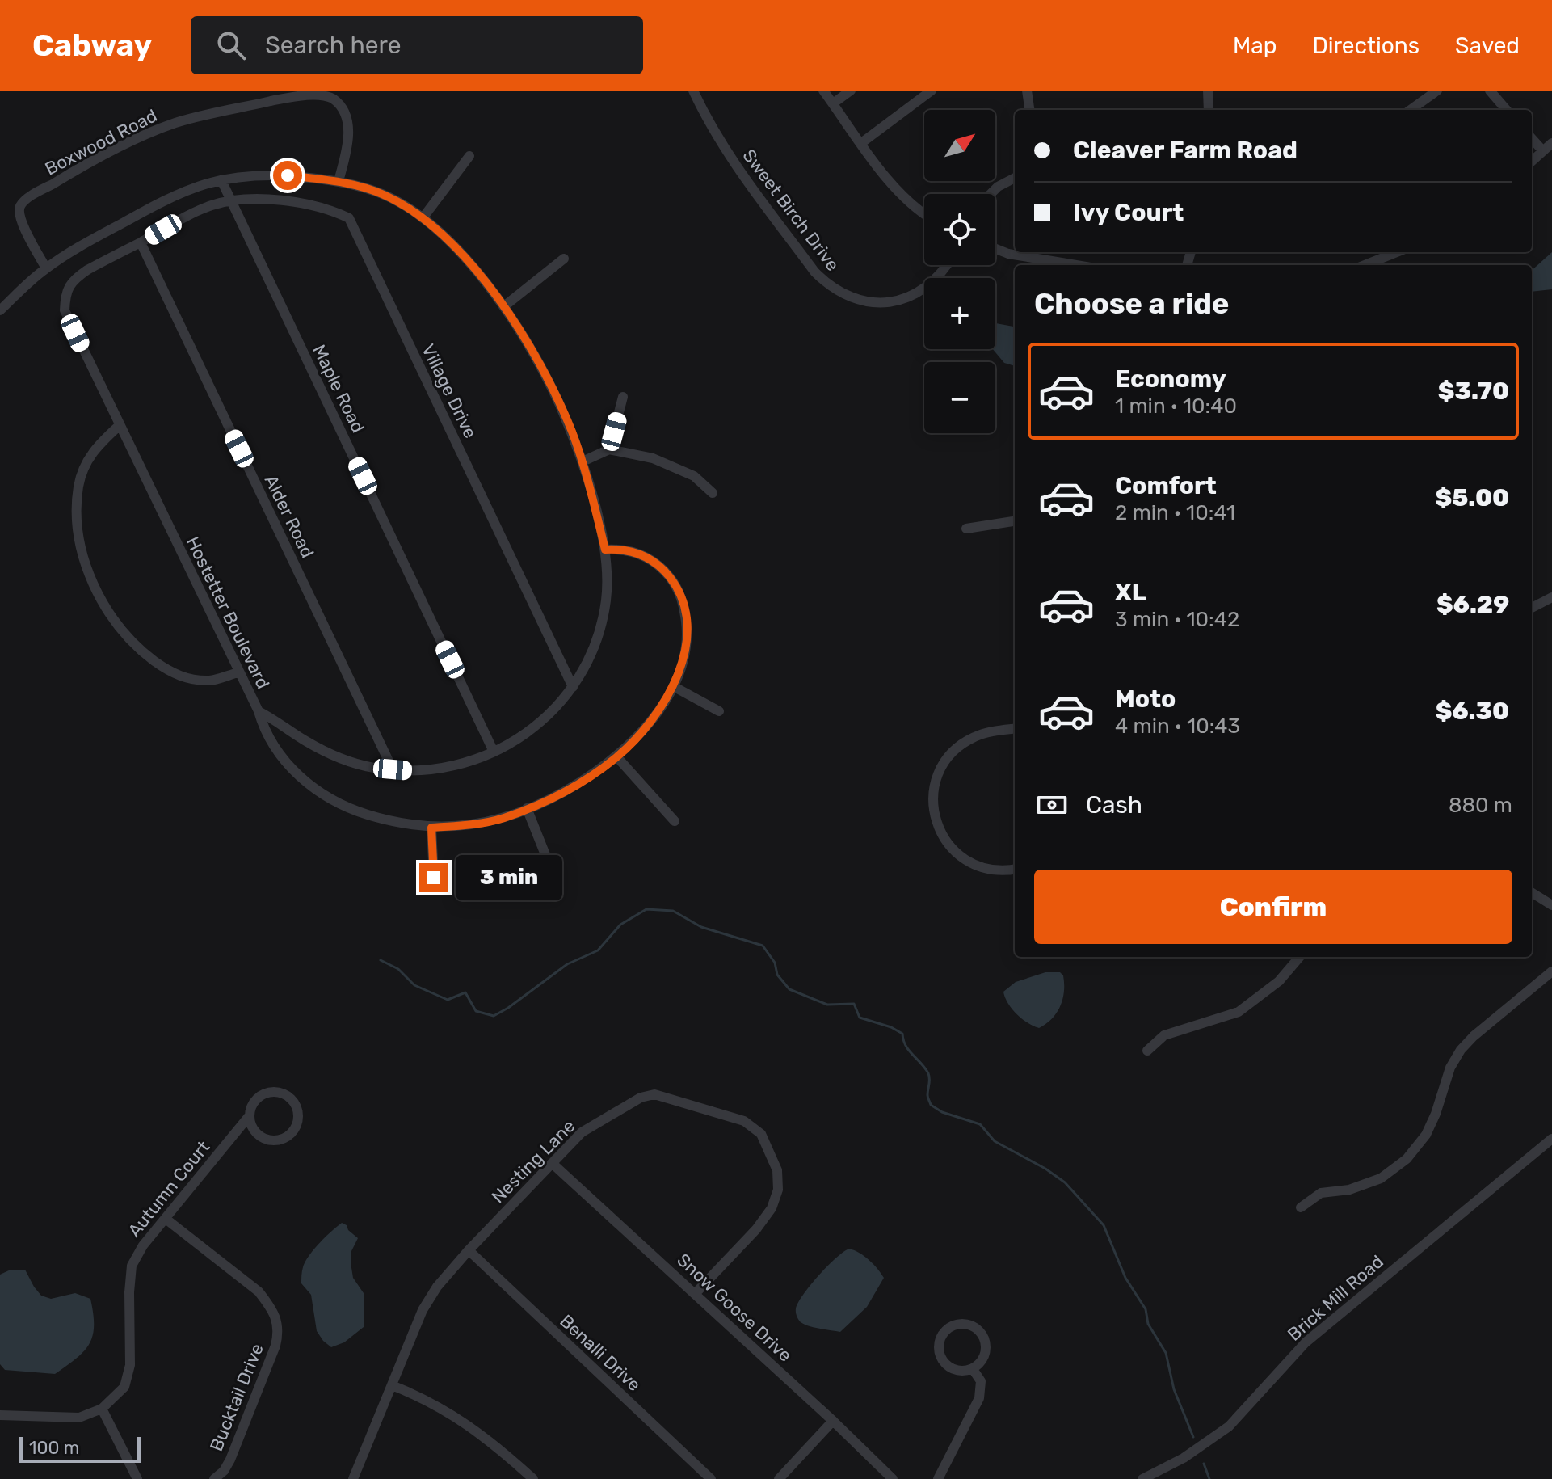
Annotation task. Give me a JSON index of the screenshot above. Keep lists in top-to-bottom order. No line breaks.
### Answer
{"streets":{"street":["Boxwood Road","Sweet Birch Drive","Maple Road","Village Drive","Alder Road","Hostetter Boulevard","Nesting Lane","Autumn Court","Brick Mill Road","Snow Goose Drive","Benalli Drive","Bucktail Drive"]},"crossings":[["Boxwood Road","Hostetter Boulevard"],["Maple Road","Village Drive"],["Maple Road","Hostetter Boulevard"],["Village Drive","Hostetter Boulevard"],["Alder Road","Hostetter Boulevard"],["Nesting Lane","Snow Goose Drive"],["Nesting Lane","Benalli Drive"],["Autumn Court","Bucktail Drive"]],"scale_bar":"100 m","north":"top right","page":{"header":"Cabway","search":"Search here","nav":["Map","Directions","Saved"],"map_buttons":["+","−"],"banner":["Cleaver Farm Road","Ivy Court"],"heading":"Choose a ride","list":[{"name":"Economy","note":"1 min · 10:40","value":"$3.70"},{"name":"Comfort","note":"2 min · 10:41","value":"$5.00"},{"name":"XL","note":"3 min · 10:42","value":"$6.29"},{"name":"Moto","note":"4 min · 10:43","value":"$6.30"}],"pay":["Cash","880 m"],"bubble":"3 min","buttons":"Confirm","scale":"100 m"}}
